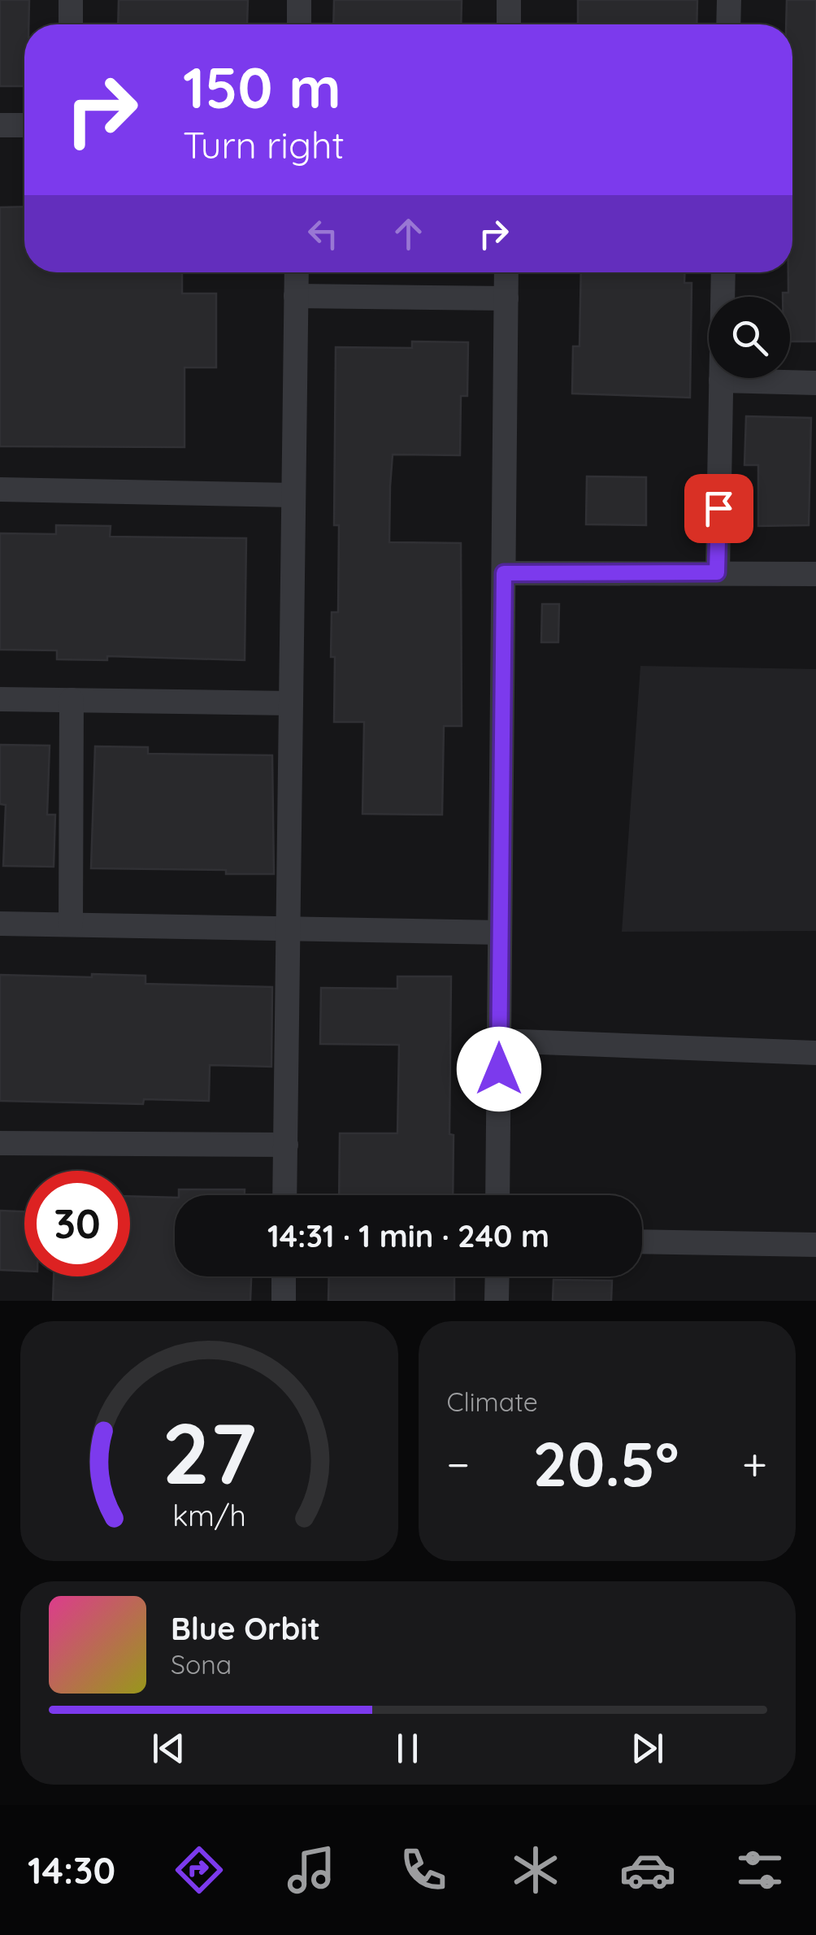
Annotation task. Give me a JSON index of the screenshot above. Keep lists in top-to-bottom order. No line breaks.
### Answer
{"page":{"turn":["150 m","Turn right"],"limit":"30","trip":"14:31 · 1 min · 240 m","tile":"Climate","heat":["−","20.5°","+"],"song":["Blue Orbit","Sona"],"tabs":"14:30","gauge":["27","km/h"]}}
